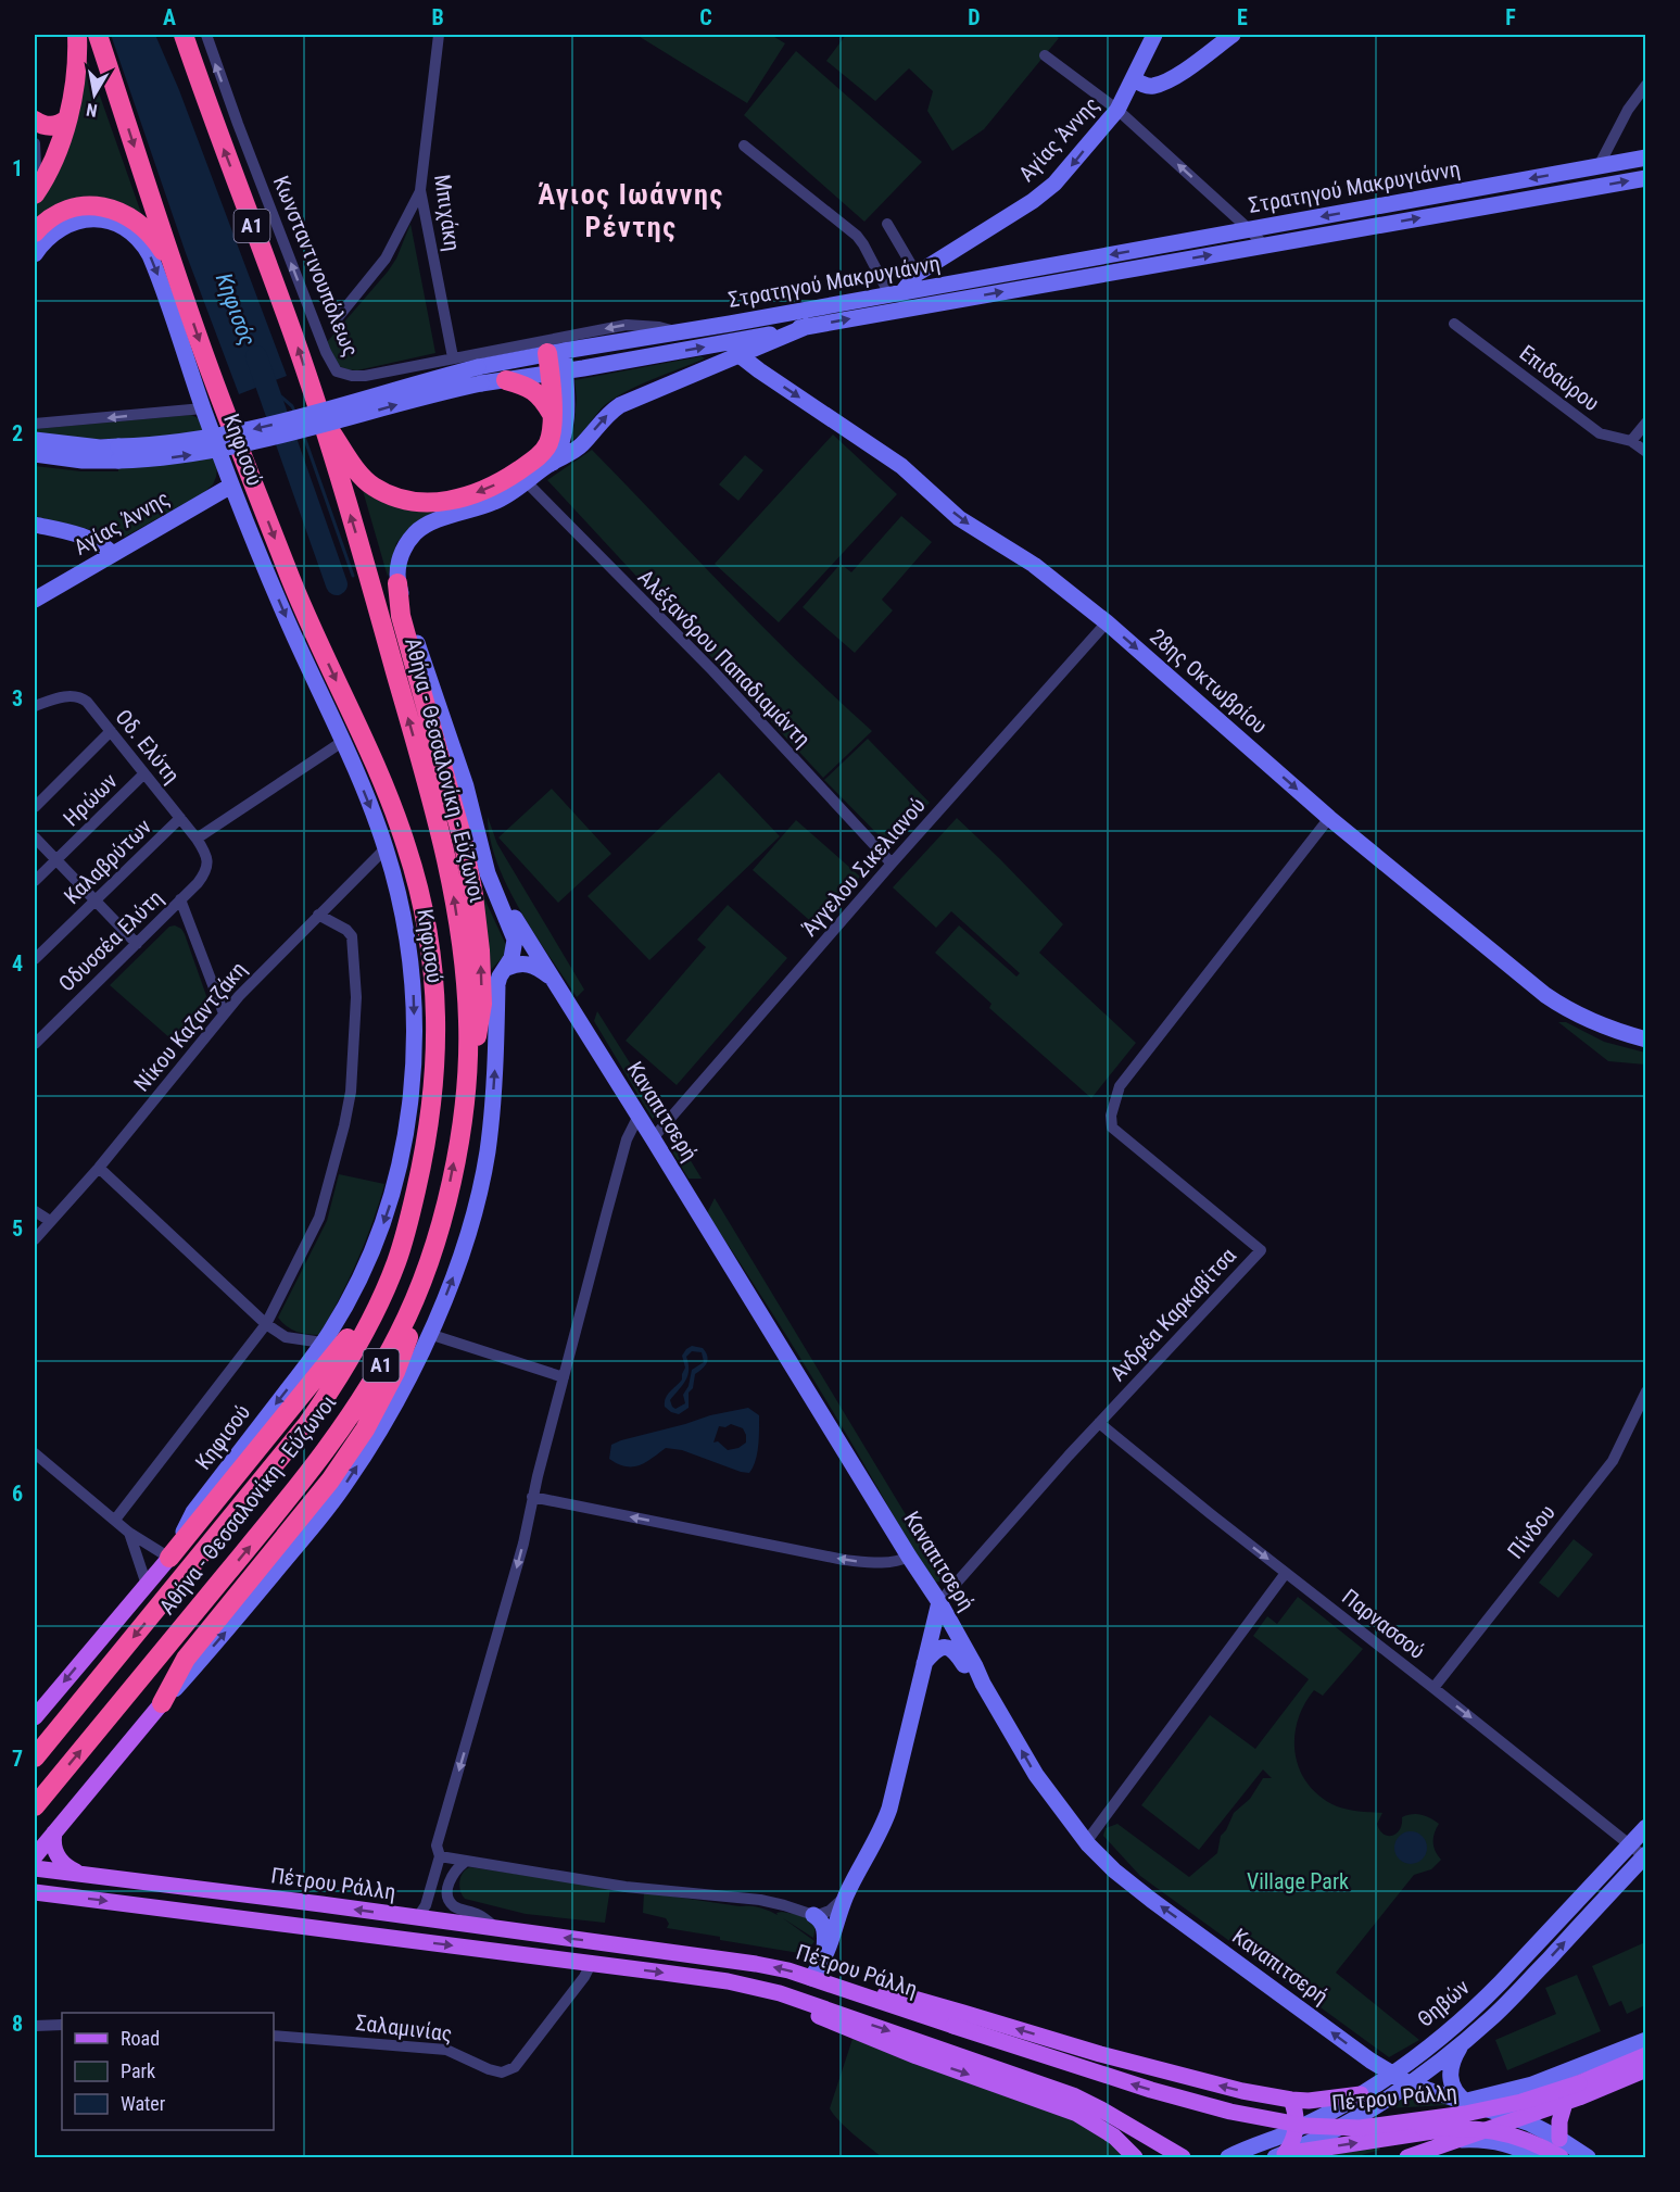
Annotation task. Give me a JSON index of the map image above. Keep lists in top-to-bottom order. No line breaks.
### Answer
{"streets":{"highway":["Α1","Αθήνα - Θεσσαλονίκη - Εύζωνοι"],"main road":["Κηφισού","Πέτρου Ράλλη"],"street":["Αγίας Άννης","Στρατηγού Μακρυγιάννη","Μπιχάκη","Κωνσταντινουπόλεως","Επιδαύρου","Αλέξανδρου Παπαδιαμάντη","28ης Οκτωβρίου","Οδ. Ελύτη","Ηρώων","Καλαβρύτων","Άγγελου Σικελιανού","Οδυσσέα Ελύτη","Νίκου Καζαντζάκη","Καναπιτσερή","Ανδρέα Καρκαβίτσα","Πίνδου","Παρνασσού","Θηβών","Σαλαμινίας"]},"crossings":[["Αγίας Άννης","Στρατηγού Μακρυγιάννη"],["Αγίας Άννης","Κηφισού"],["Στρατηγού Μακρυγιάννη","Κωνσταντινουπόλεως"],["Στρατηγού Μακρυγιάννη","28ης Οκτωβρίου"],["Μπιχάκη","Κωνσταντινουπόλεως"],["Κηφισού","Νίκου Καζαντζάκη"],["Αλέξανδρου Παπαδιαμάντη","Άγγελου Σικελιανού"],["28ης Οκτωβρίου","Άγγελου Σικελιανού"],["28ης Οκτωβρίου","Ανδρέα Καρκαβίτσα"],["Οδ. Ελύτη","Ηρώων"],["Οδ. Ελύτη","Καλαβρύτων"],["Οδ. Ελύτη","Οδυσσέα Ελύτη"],["Άγγελου Σικελιανού","Καναπιτσερή"],["Καναπιτσερή","Ανδρέα Καρκαβίτσα"],["Καναπιτσερή","Πέτρου Ράλλη"],["Καναπιτσερή","Θηβών"],["Ανδρέα Καρκαβίτσα","Παρνασσού"],["Πίνδου","Παρνασσού"],["Παρνασσού","Θηβών"]],"one_way":["Αγίας Άννης","28ης Οκτωβρίου","Παρνασσού"],"districts":["Άγιος Ιωάννης Ρέντης"],"water":["Κηφισός"],"parks":["Village Park"],"legend":["Road","Park","Water"],"north":"bottom","grid":{"columns":["A","B","C","D","E","F"],"rows":["1","2","3","4","5","6","7","8"]}}
